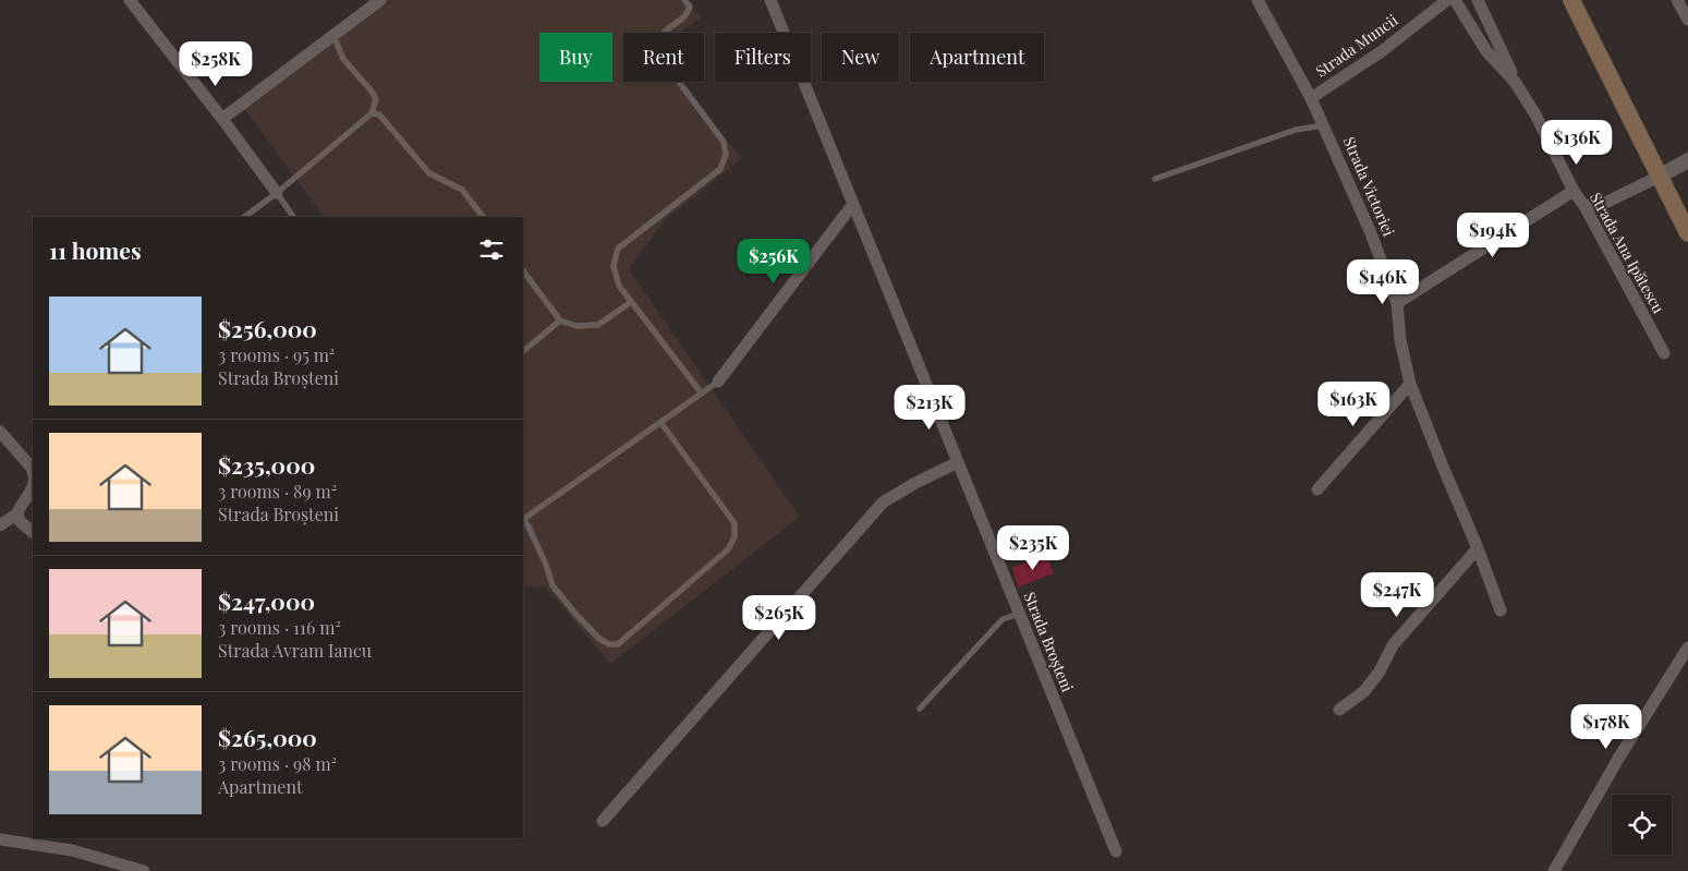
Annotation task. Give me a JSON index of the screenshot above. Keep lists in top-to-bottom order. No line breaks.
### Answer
{"streets":{"street":["Strada Muncii","Strada Victoriei","Strada Ana Ipătescu","Strada Broșteni"]},"crossings":[["Strada Muncii","Strada Victoriei"]],"page":{"chip":["Buy","Rent","Filters","New","Apartment"],"price":["$258K","$136K","$194K","$256K","$146K","$163K","$213K","$235K","$247K","$265K","$178K"],"heading":"11 homes","list":[{"name":"$256,000","note":"3 rooms · 95 m² · Strada Broșteni"},{"name":"$235,000","note":"3 rooms · 89 m² · Strada Broșteni"},{"name":"$247,000","note":"3 rooms · 116 m² · Strada Avram Iancu"},{"name":"$265,000","note":"3 rooms · 98 m² · Apartment"}]}}
